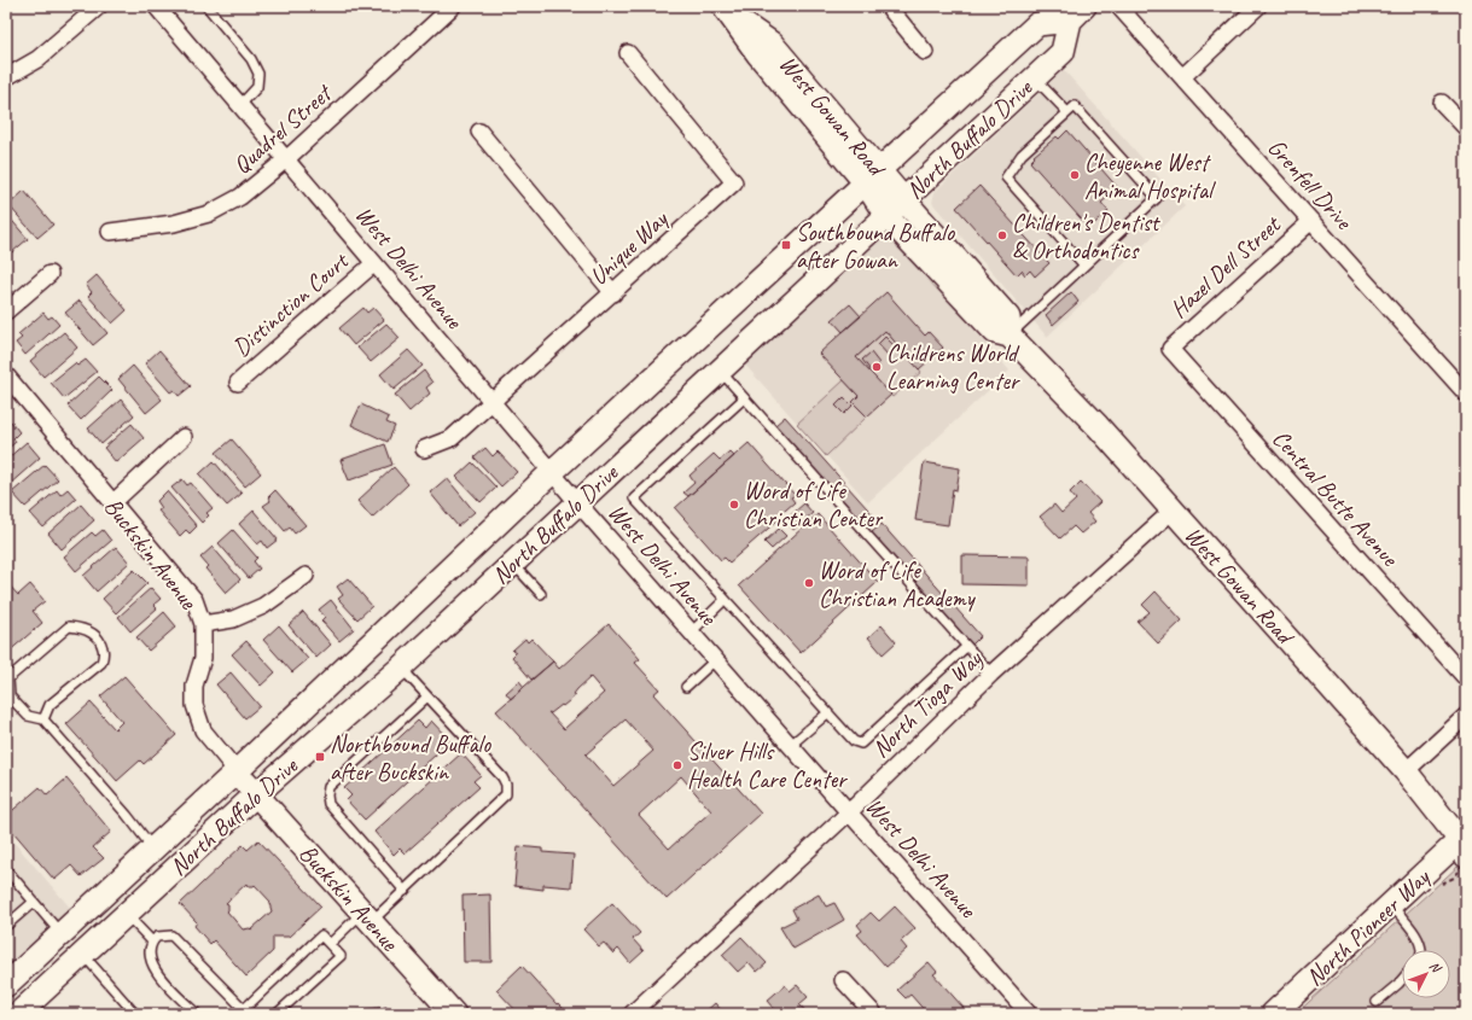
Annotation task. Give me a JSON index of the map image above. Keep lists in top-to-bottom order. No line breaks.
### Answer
{"streets":{"main road":["West Gowan Road","North Buffalo Drive","Buckskin Avenue","North Pioneer Way"],"street":["Quadrel Street","Grenfell Drive","Unique Way","West Delhi Avenue","Hazel Dell Street","Distinction Court","Central Butte Avenue","North Tioga Way"]},"crossings":[["West Gowan Road","North Buffalo Drive"],["West Gowan Road","North Tioga Way"],["West Gowan Road","North Pioneer Way"],["Quadrel Street","West Delhi Avenue"],["North Buffalo Drive","West Delhi Avenue"],["North Buffalo Drive","Buckskin Avenue"],["Grenfell Drive","Hazel Dell Street"],["Unique Way","West Delhi Avenue"],["West Delhi Avenue","Distinction Court"],["West Delhi Avenue","North Tioga Way"],["Hazel Dell Street","Central Butte Avenue"]],"places":{"other":["Cheyenne West Animal Hospital","Children's Dentist & Orthodontics","Childrens World Learning Center","Word of Life Christian Center","Word of Life Christian Academy","Silver Hills Health Care Center"],"transit":["Southbound Buffalo after Gowan","Northbound Buffalo after Buckskin"]},"north":"top right"}
